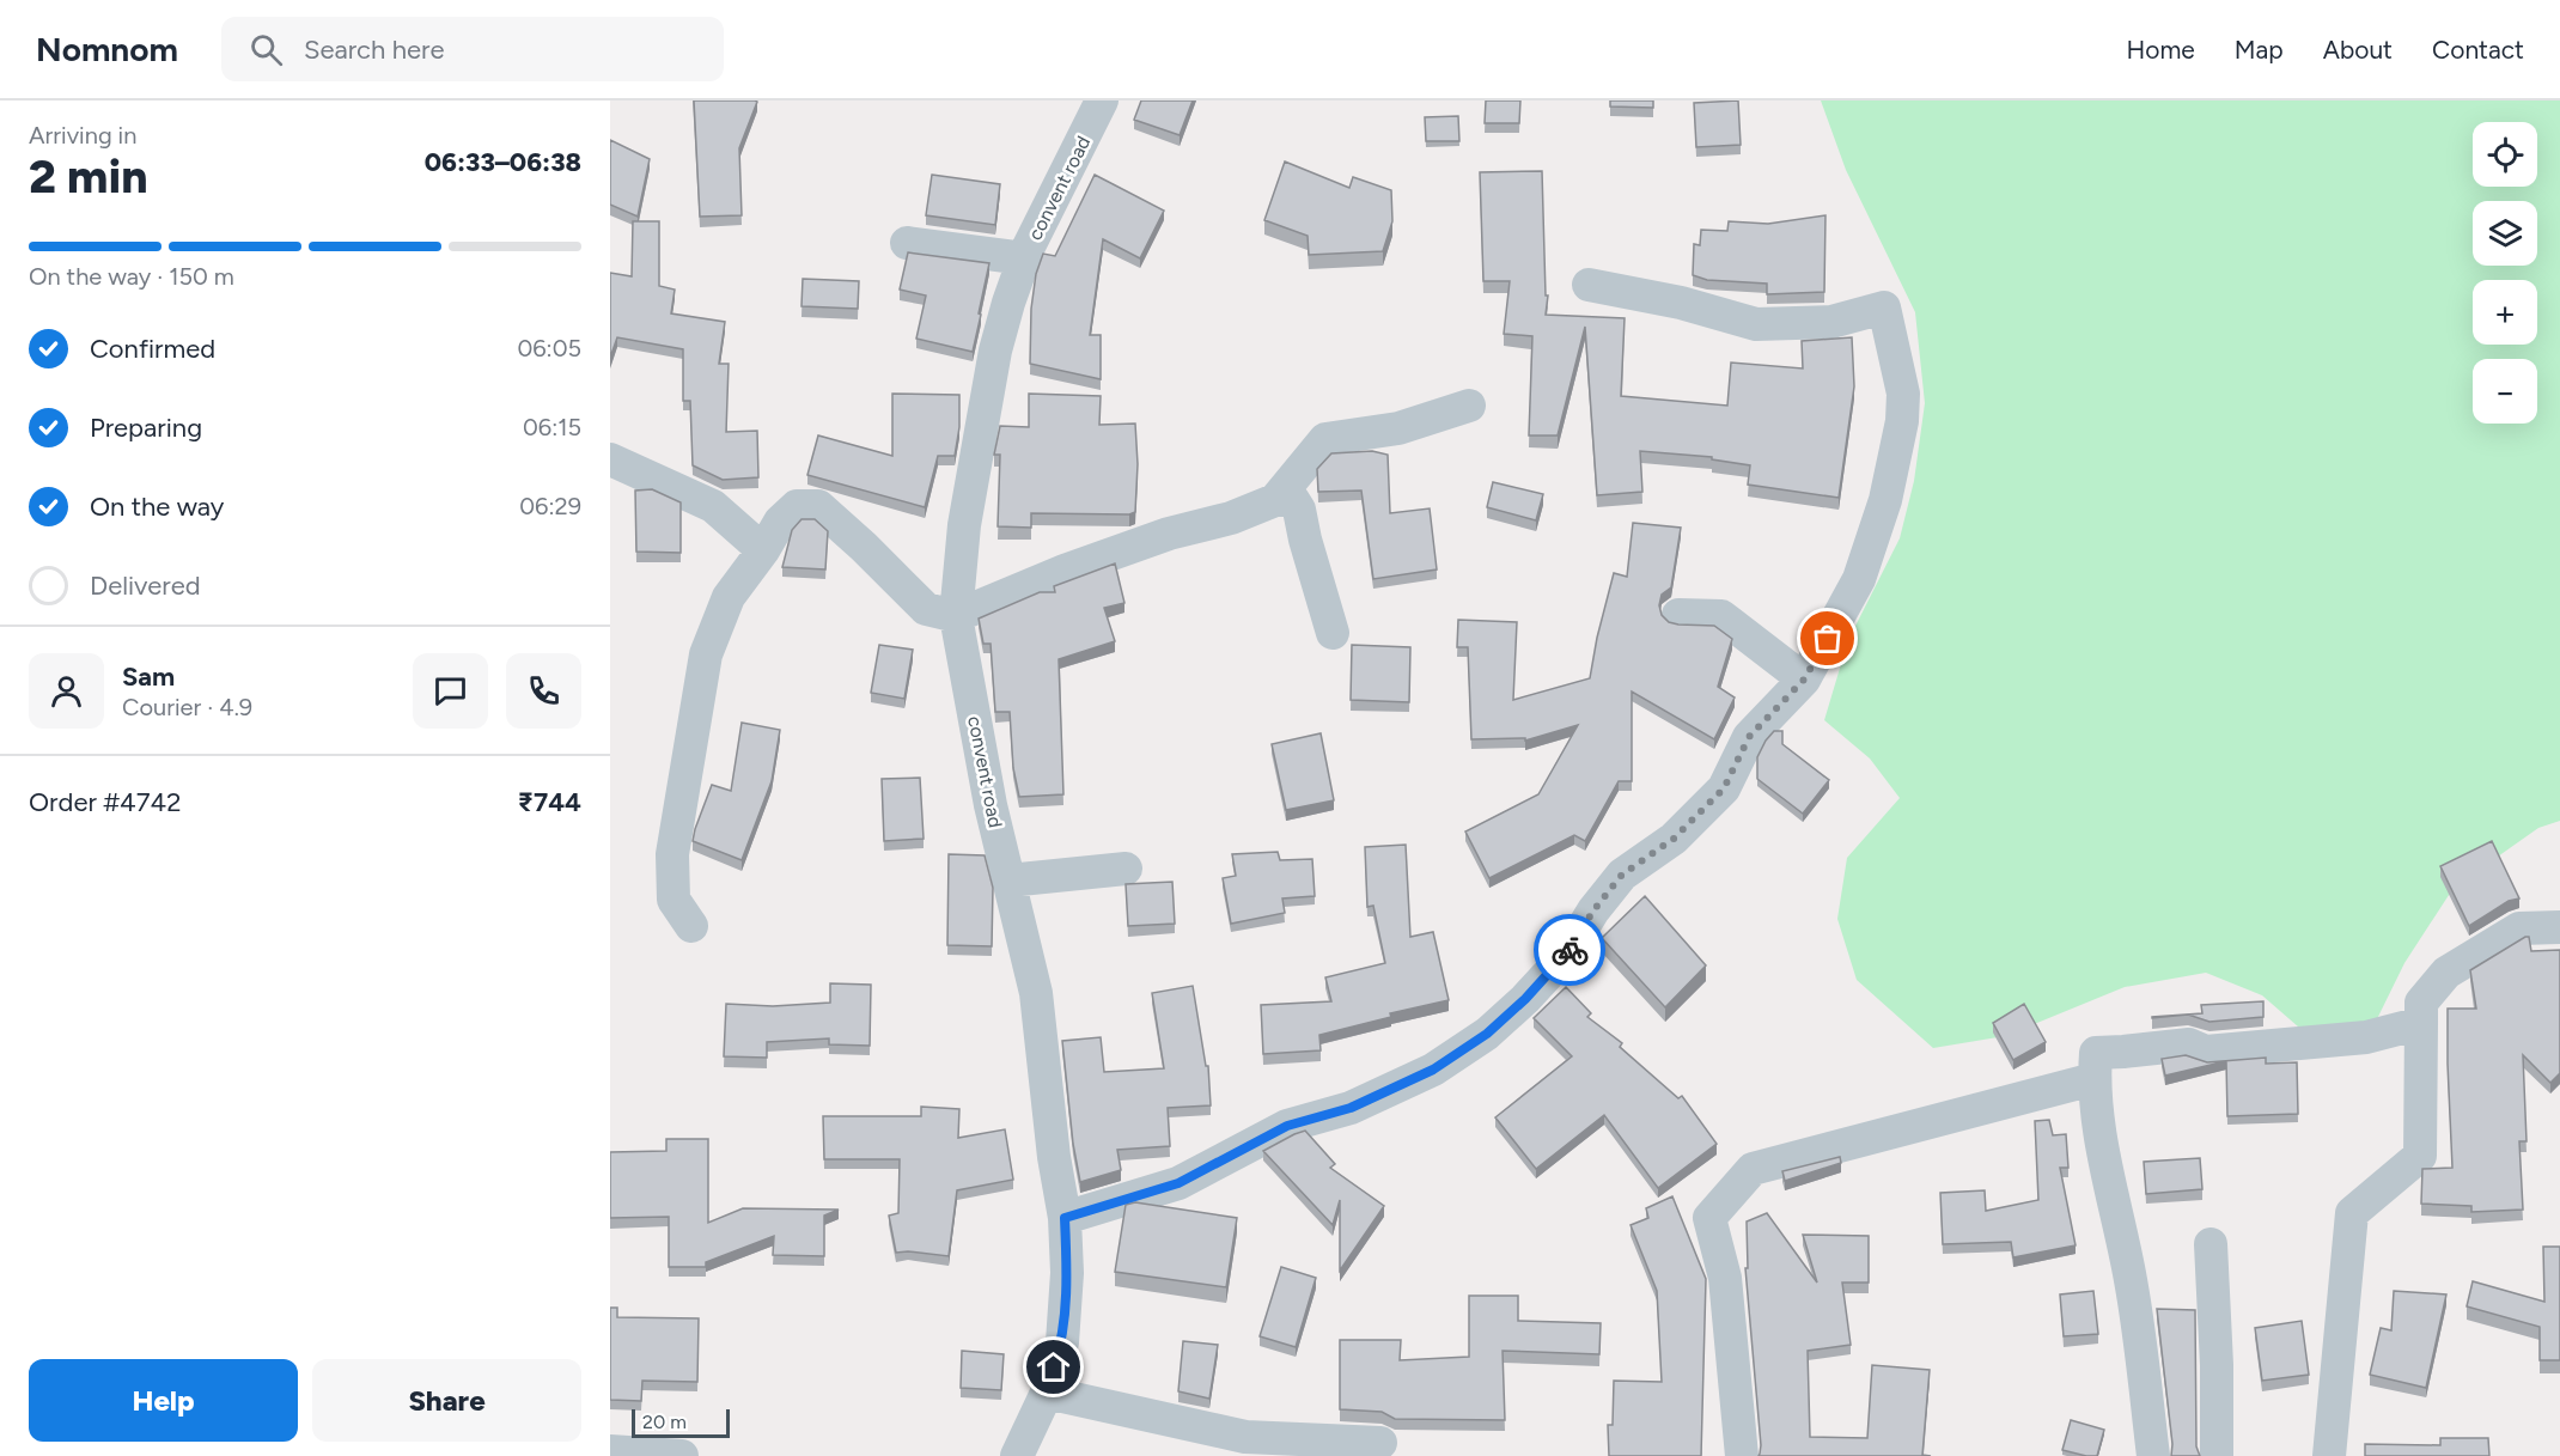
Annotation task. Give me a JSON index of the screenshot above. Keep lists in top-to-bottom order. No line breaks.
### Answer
{"streets":{"street":["convent road"]},"scale_bar":"20 m","page":{"header":"Nomnom","search":"Search here","nav":["Home","Map","About","Contact"],"heading":["2 min","Arriving in","06:33–06:38"],"panel":["Sam","Courier · 4.9","Order #4742","₹744"],"map_buttons":["+","−"],"bar":"On the way · 150 m","list":[["Confirmed","06:05"],["Preparing","06:15"],["On the way","06:29"],"Delivered"],"buttons":["Help","Share"],"scale":"20 m"}}
